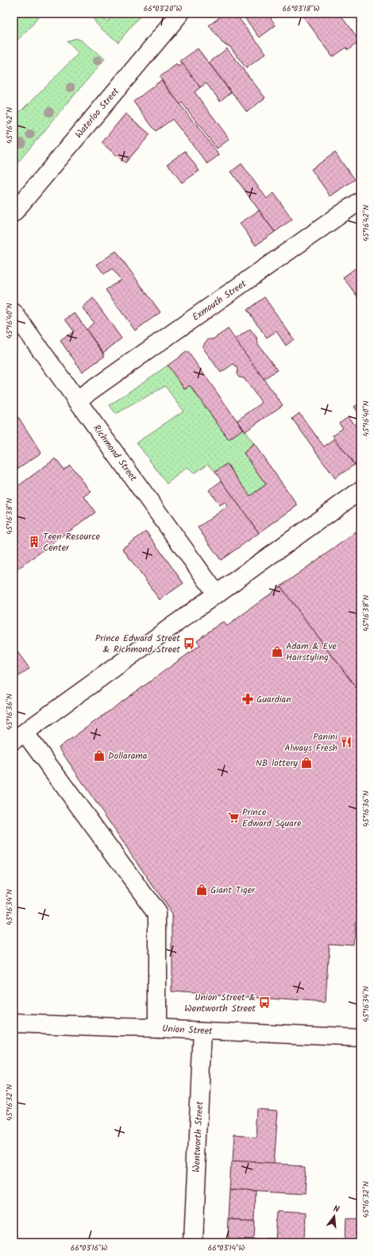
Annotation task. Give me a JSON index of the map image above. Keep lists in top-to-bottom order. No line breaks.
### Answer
{"streets":{"street":["Waterloo Street","Exmouth Street","Richmond Street","Union Street","Wentworth Street"]},"crossings":[["Exmouth Street","Richmond Street"],["Union Street","Wentworth Street"]],"places":{"building":["Teen Resource Center"],"bus stop":["Prince Edward Street & Richmond Street","Union Street & Wentworth Street"],"shop":["Adam & Eve Hairstyling","Dollarama","NB lottery","Giant Tiger"],"pharmacy":["Guardian"],"restaurant":["Panini Always Fresh"],"supermarket":["Prince Edward Square"]},"north":"top","coordinates":["66°03'20\"W","66°03'18\"W","45°16'42\"N","45°16'40\"N","45°16'38\"N","45°16'36\"N","45°16'34\"N","45°16'32\"N","66°03'16\"W","66°03'14\"W"]}
